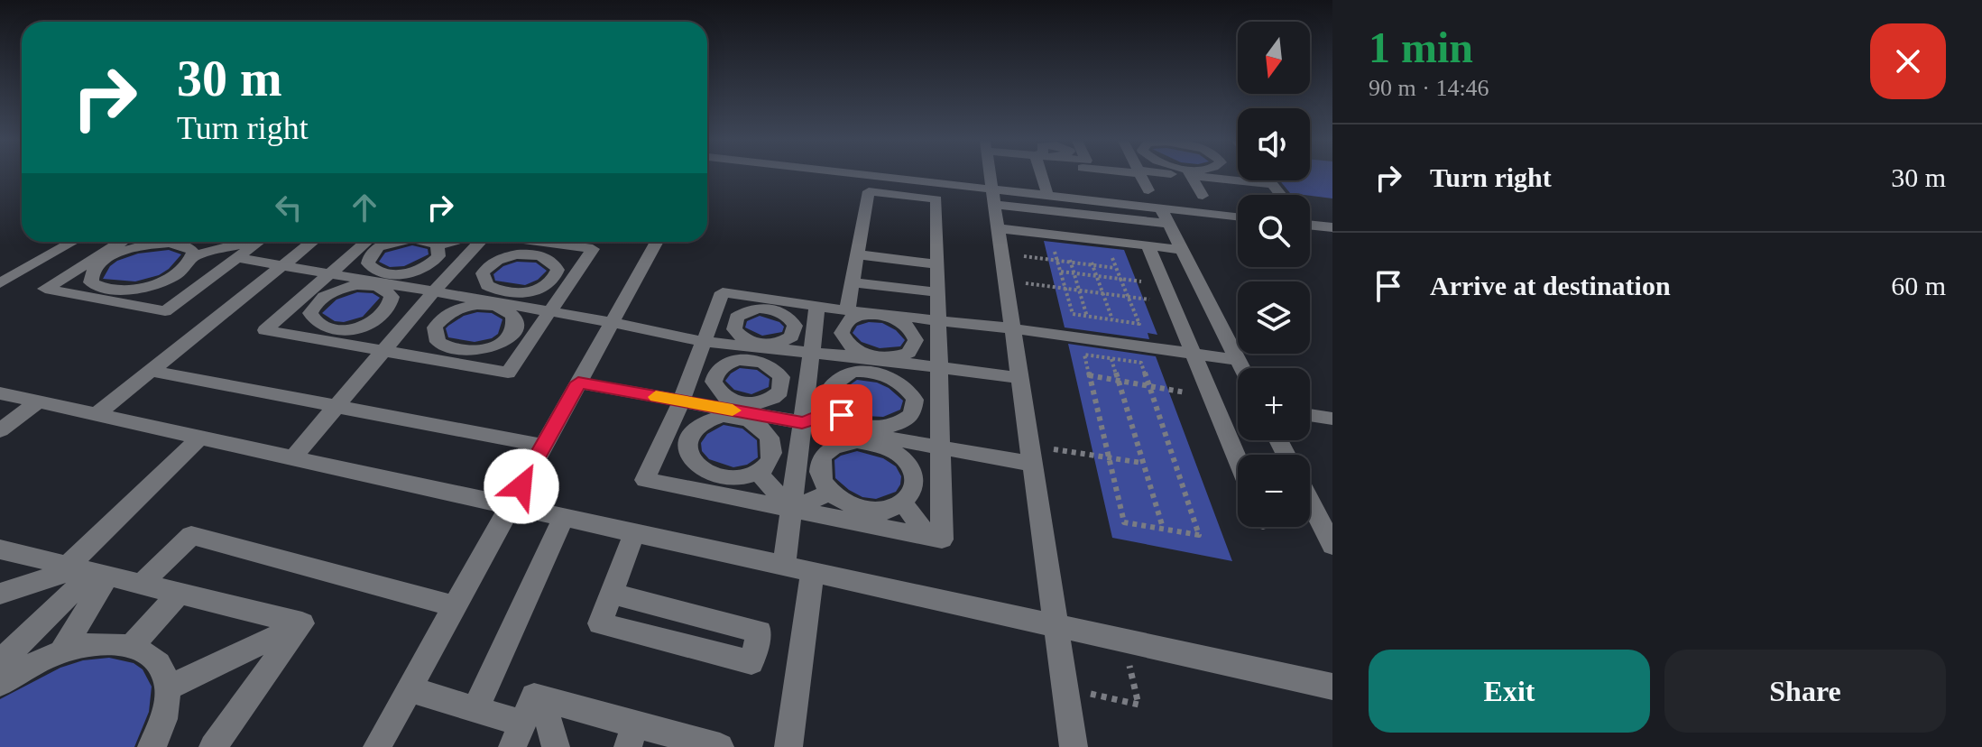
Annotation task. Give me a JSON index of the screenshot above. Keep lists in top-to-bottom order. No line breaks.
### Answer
{"north":"bottom","page":{"heading":["1 min","90 m · 14:46"],"map_buttons":["+","−"],"turn":["30 m","Turn right"],"list":[{"name":"Turn right","value":"30 m"},{"name":"Arrive at destination","value":"60 m"}],"buttons":["Exit","Share"]}}
